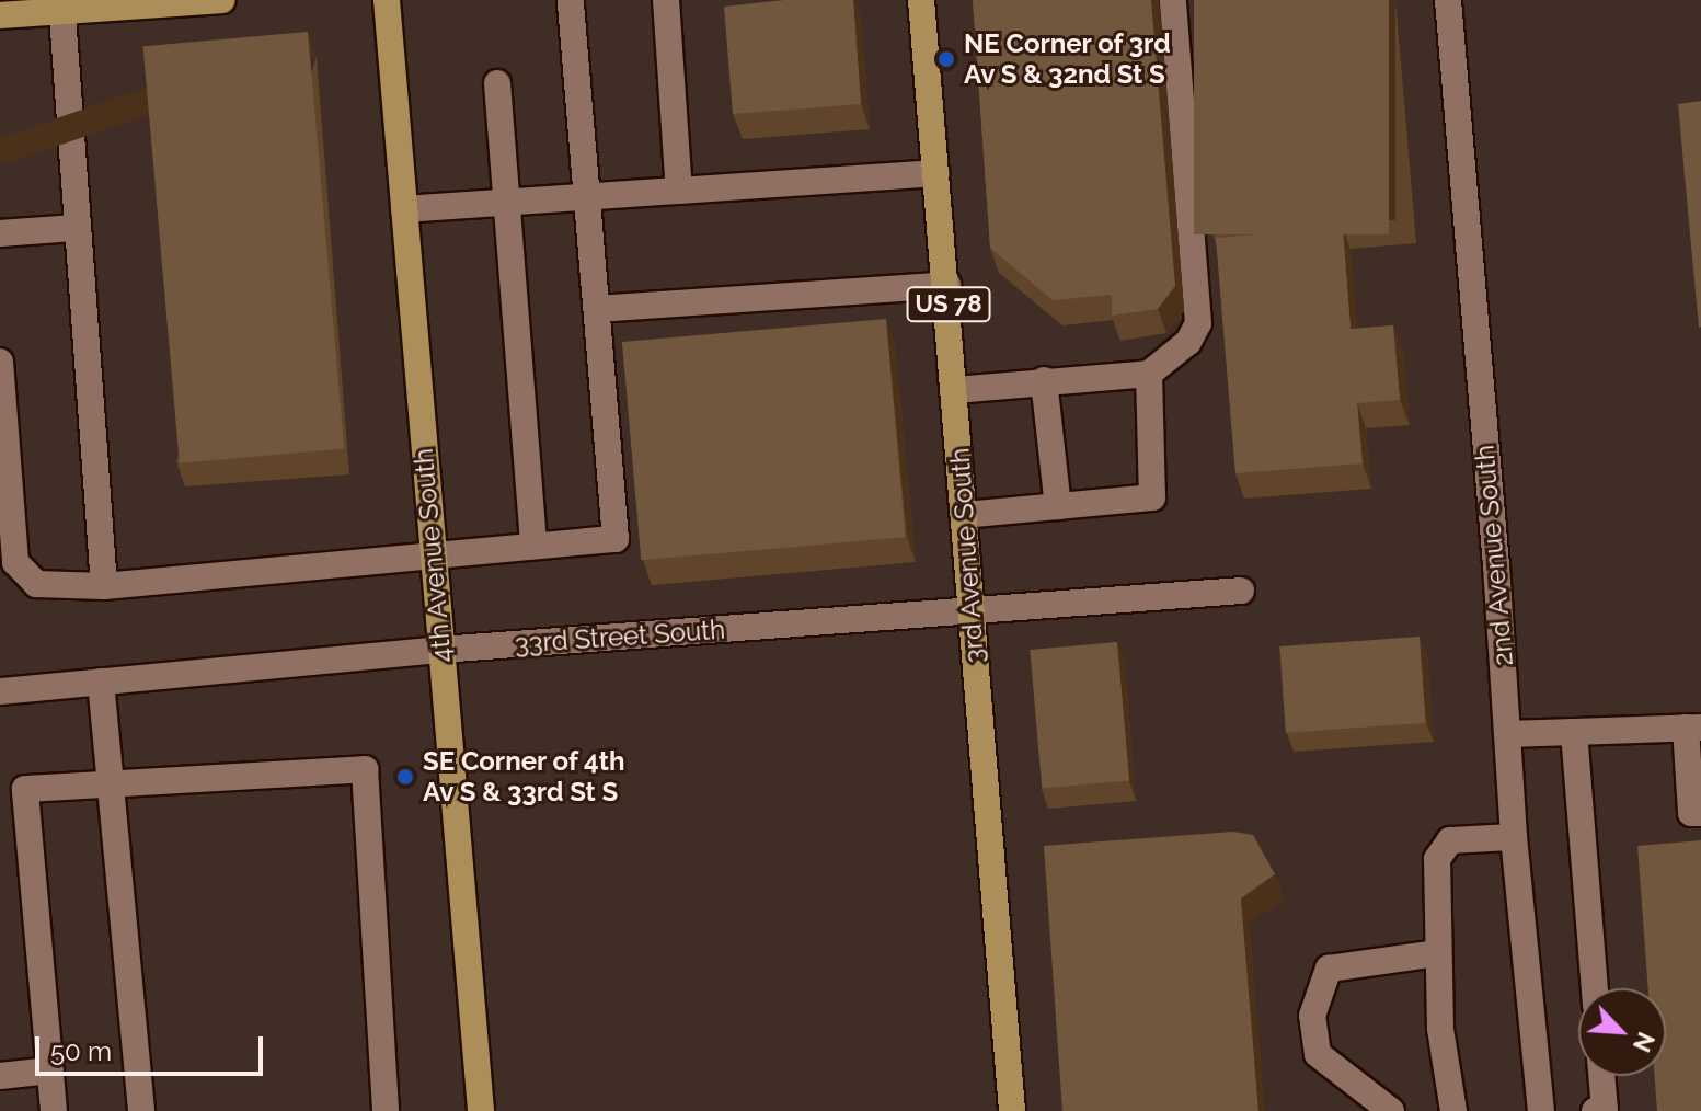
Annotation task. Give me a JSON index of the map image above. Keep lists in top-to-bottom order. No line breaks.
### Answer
{"streets":{"main road":["US 78","4th Avenue South","3rd Avenue South"],"street":["2nd Avenue South","33rd Street South"]},"crossings":[["4th Avenue South","33rd Street South"],["3rd Avenue South","33rd Street South"]],"places":["NE Corner of 3rd Av S & 32nd St S","SE Corner of 4th Av S & 33rd St S"],"scale_bar":"50 m","north":"bottom right"}
